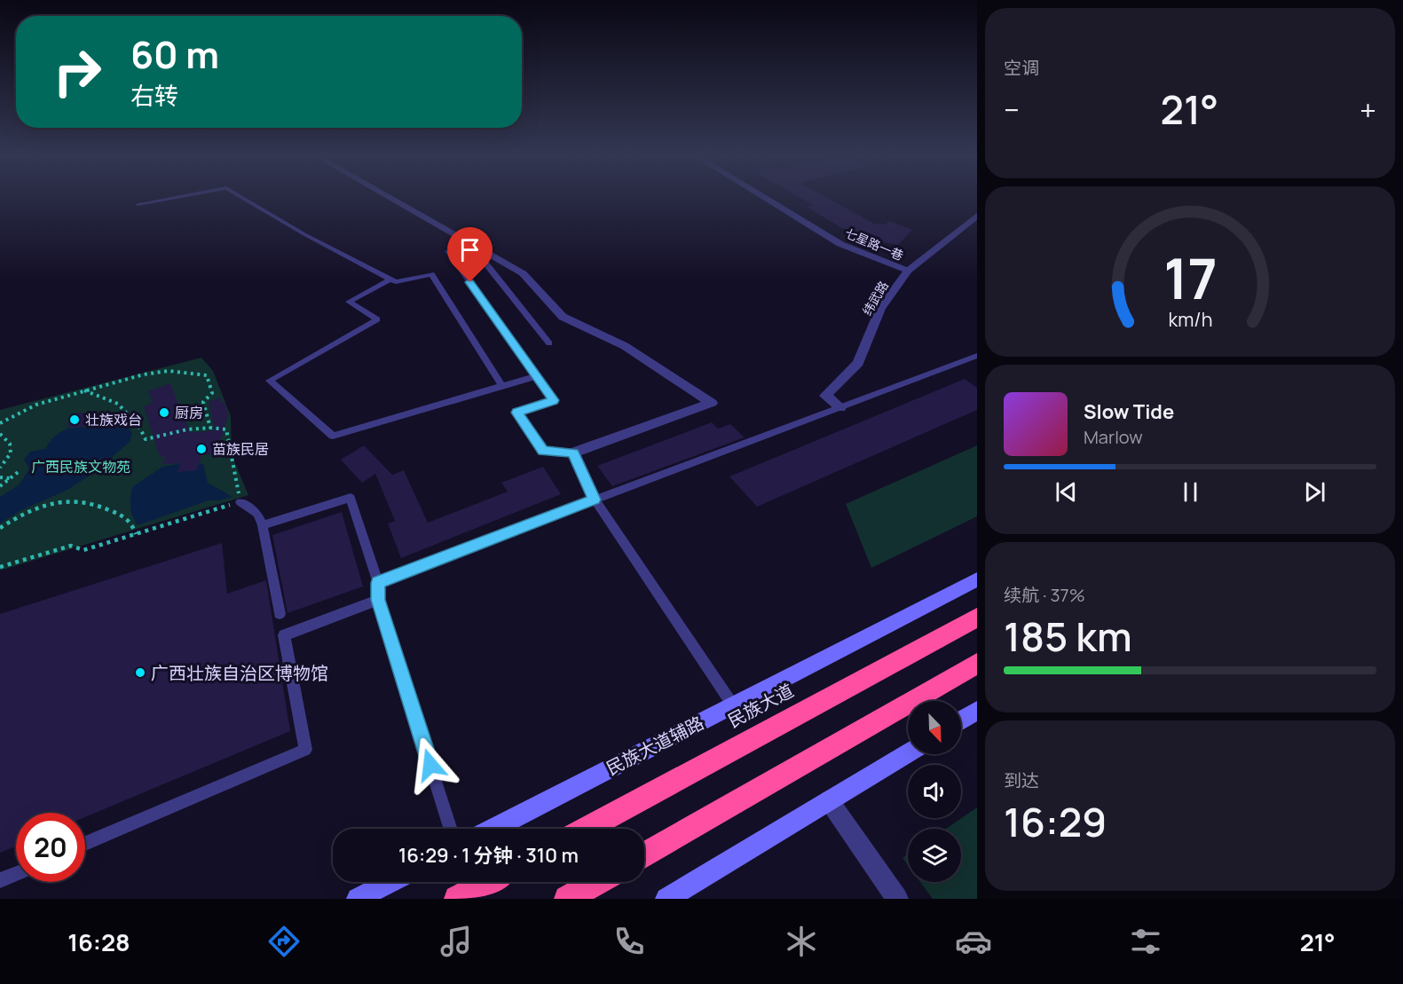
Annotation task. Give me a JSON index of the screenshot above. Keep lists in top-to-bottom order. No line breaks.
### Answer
{"streets":{"highway":["民族大道"],"street":["七星路一巷","纬武路","民族大道辅路"]},"crossings":[["七星路一巷","纬武路"]],"parks":["广西民族文物苑"],"places":["厨房","壮族戏台","苗族民居","广西壮族自治区博物馆"],"north":"bottom right","page":{"tile":["空调",["续航 · 37%","185 km"],["到达","16:29"]],"turn":["60 m","右转"],"heat":["−","21°","+"],"song":["Slow Tide","Marlow"],"limit":"20","trip":"16:29 · 1 分钟 · 310 m","tabs":["16:28","21°"],"gauge":["17","km/h"]}}
